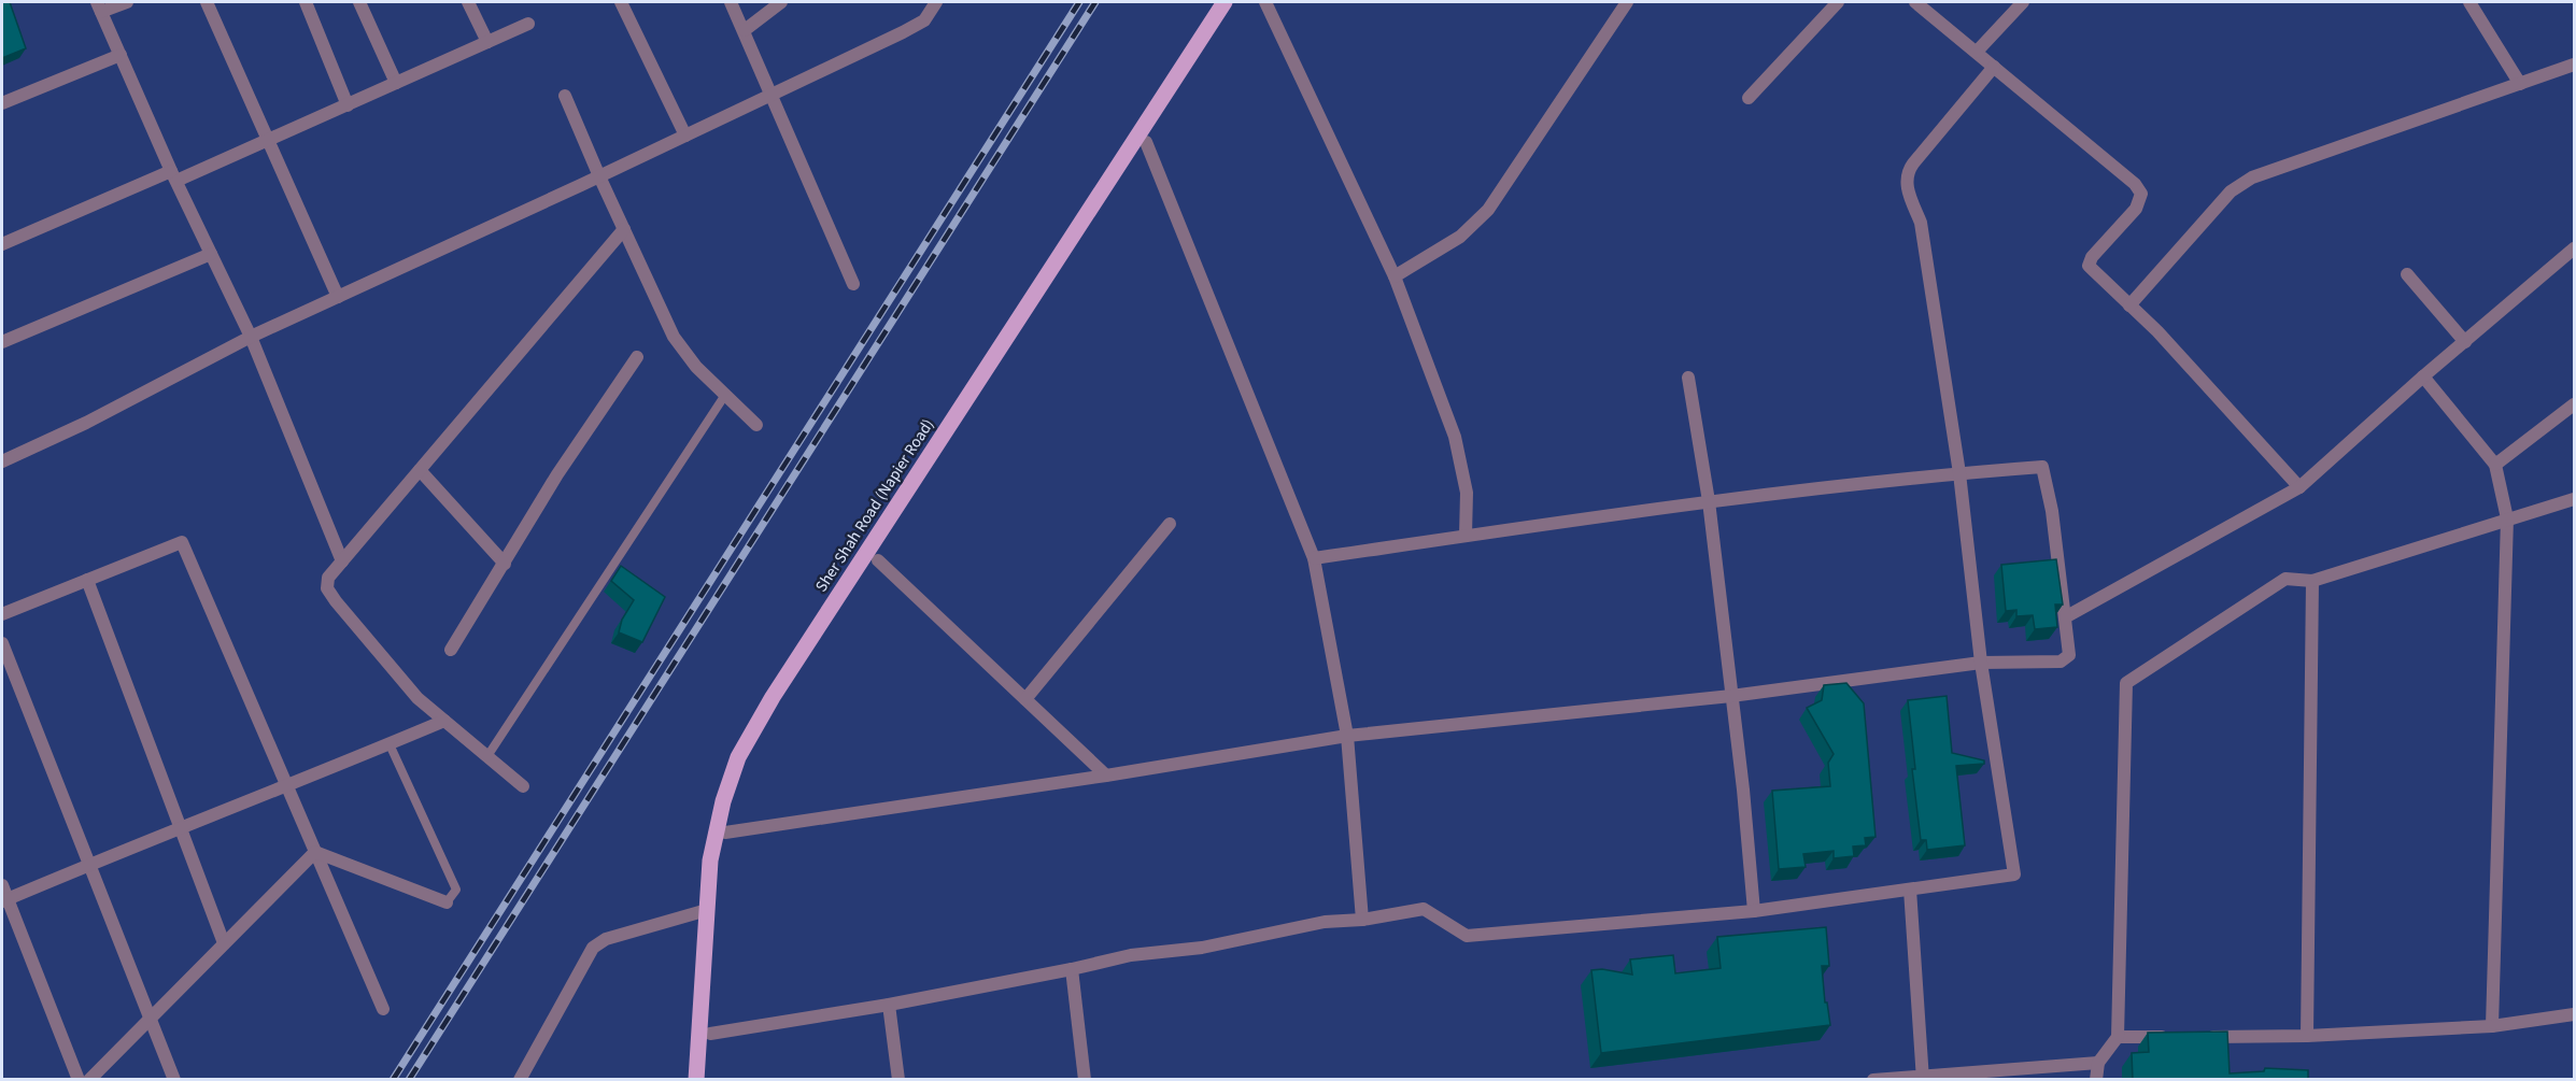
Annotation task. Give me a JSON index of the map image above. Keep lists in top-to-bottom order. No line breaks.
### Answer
{"streets":{"main road":["Sher Shah Road (Napier Road)"]}}
